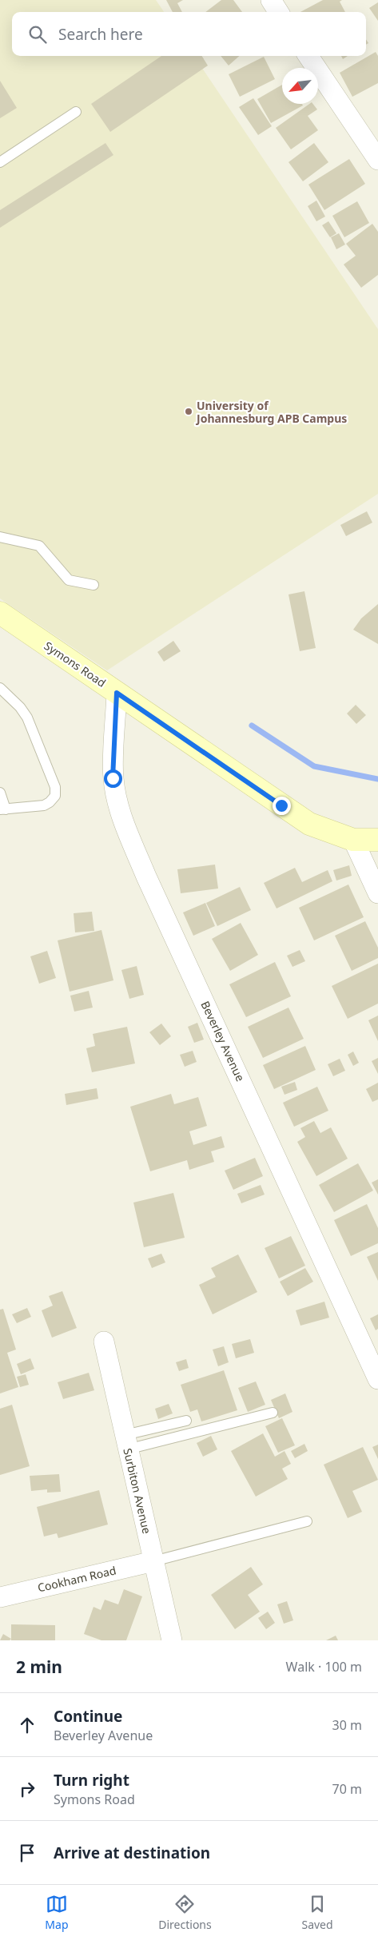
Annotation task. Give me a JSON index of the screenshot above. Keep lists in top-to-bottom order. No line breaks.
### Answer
{"streets":{"main road":["Symons Road"],"street":["Beverley Avenue","Surbiton Avenue","Cookham Road"]},"crossings":[["Symons Road","Beverley Avenue"],["Surbiton Avenue","Cookham Road"]],"places":["University of Johannesburg APB Campus"],"north":"bottom left","page":{"search":"Search here","heading":["2 min","Walk · 100 m"],"list":[["Continue","Beverley Avenue","30 m"],["Turn right","Symons Road","70 m"],"Arrive at destination"],"nav":["Map","Directions","Saved"]}}
